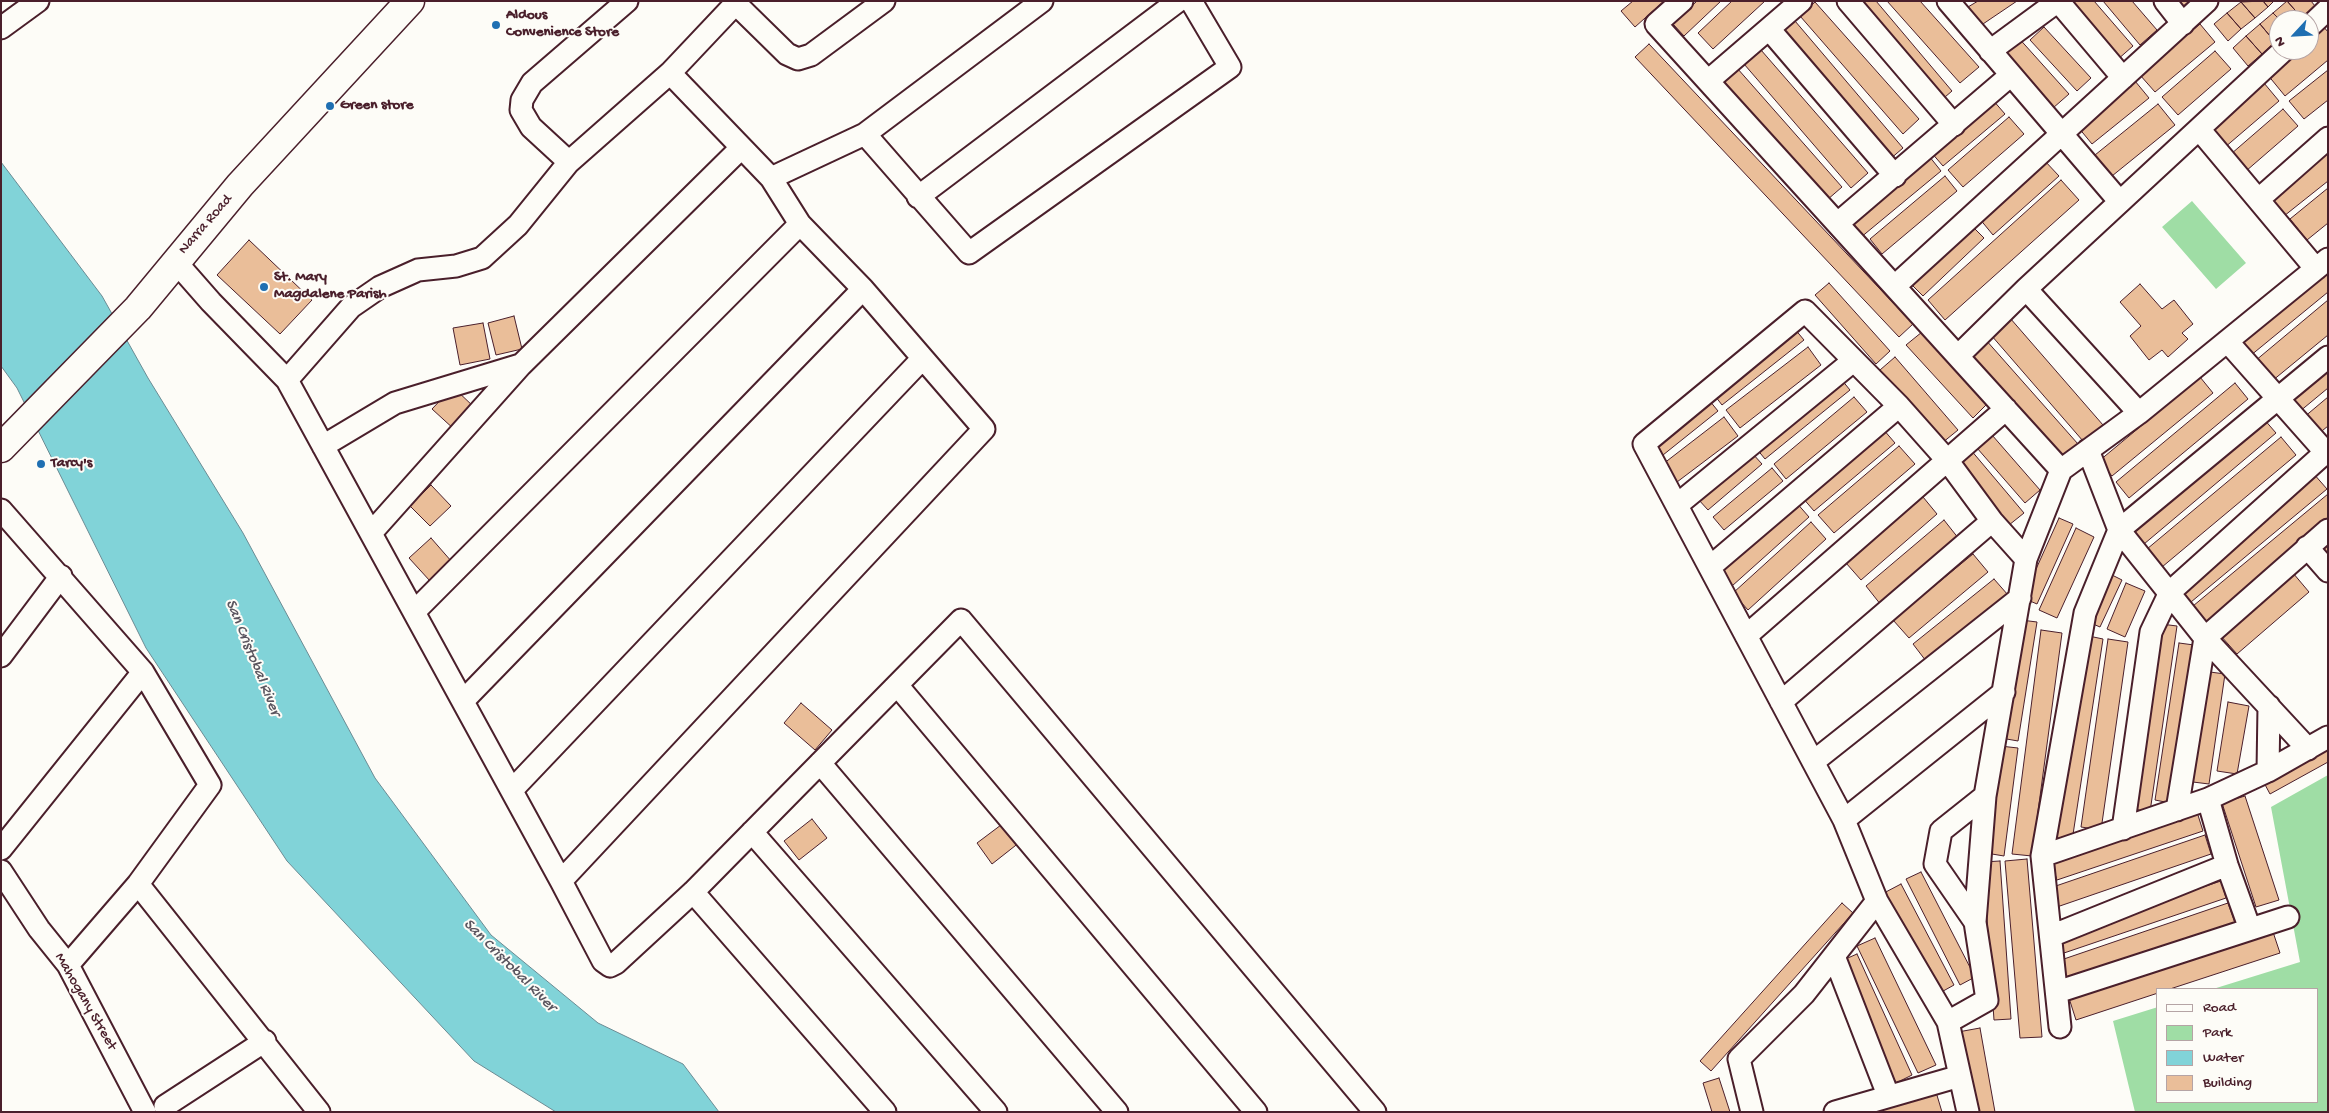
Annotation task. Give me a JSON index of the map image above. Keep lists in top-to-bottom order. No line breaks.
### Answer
{"streets":{"main road":["Narra Road"],"street":["Mahogany Street"]},"water":["San Cristobal River"],"places":["Aldous Convenience Store","Green store","St. Mary Magdalene Parish","Tarcy's"],"legend":["Road","Park","Water","Building"],"north":"bottom left"}
